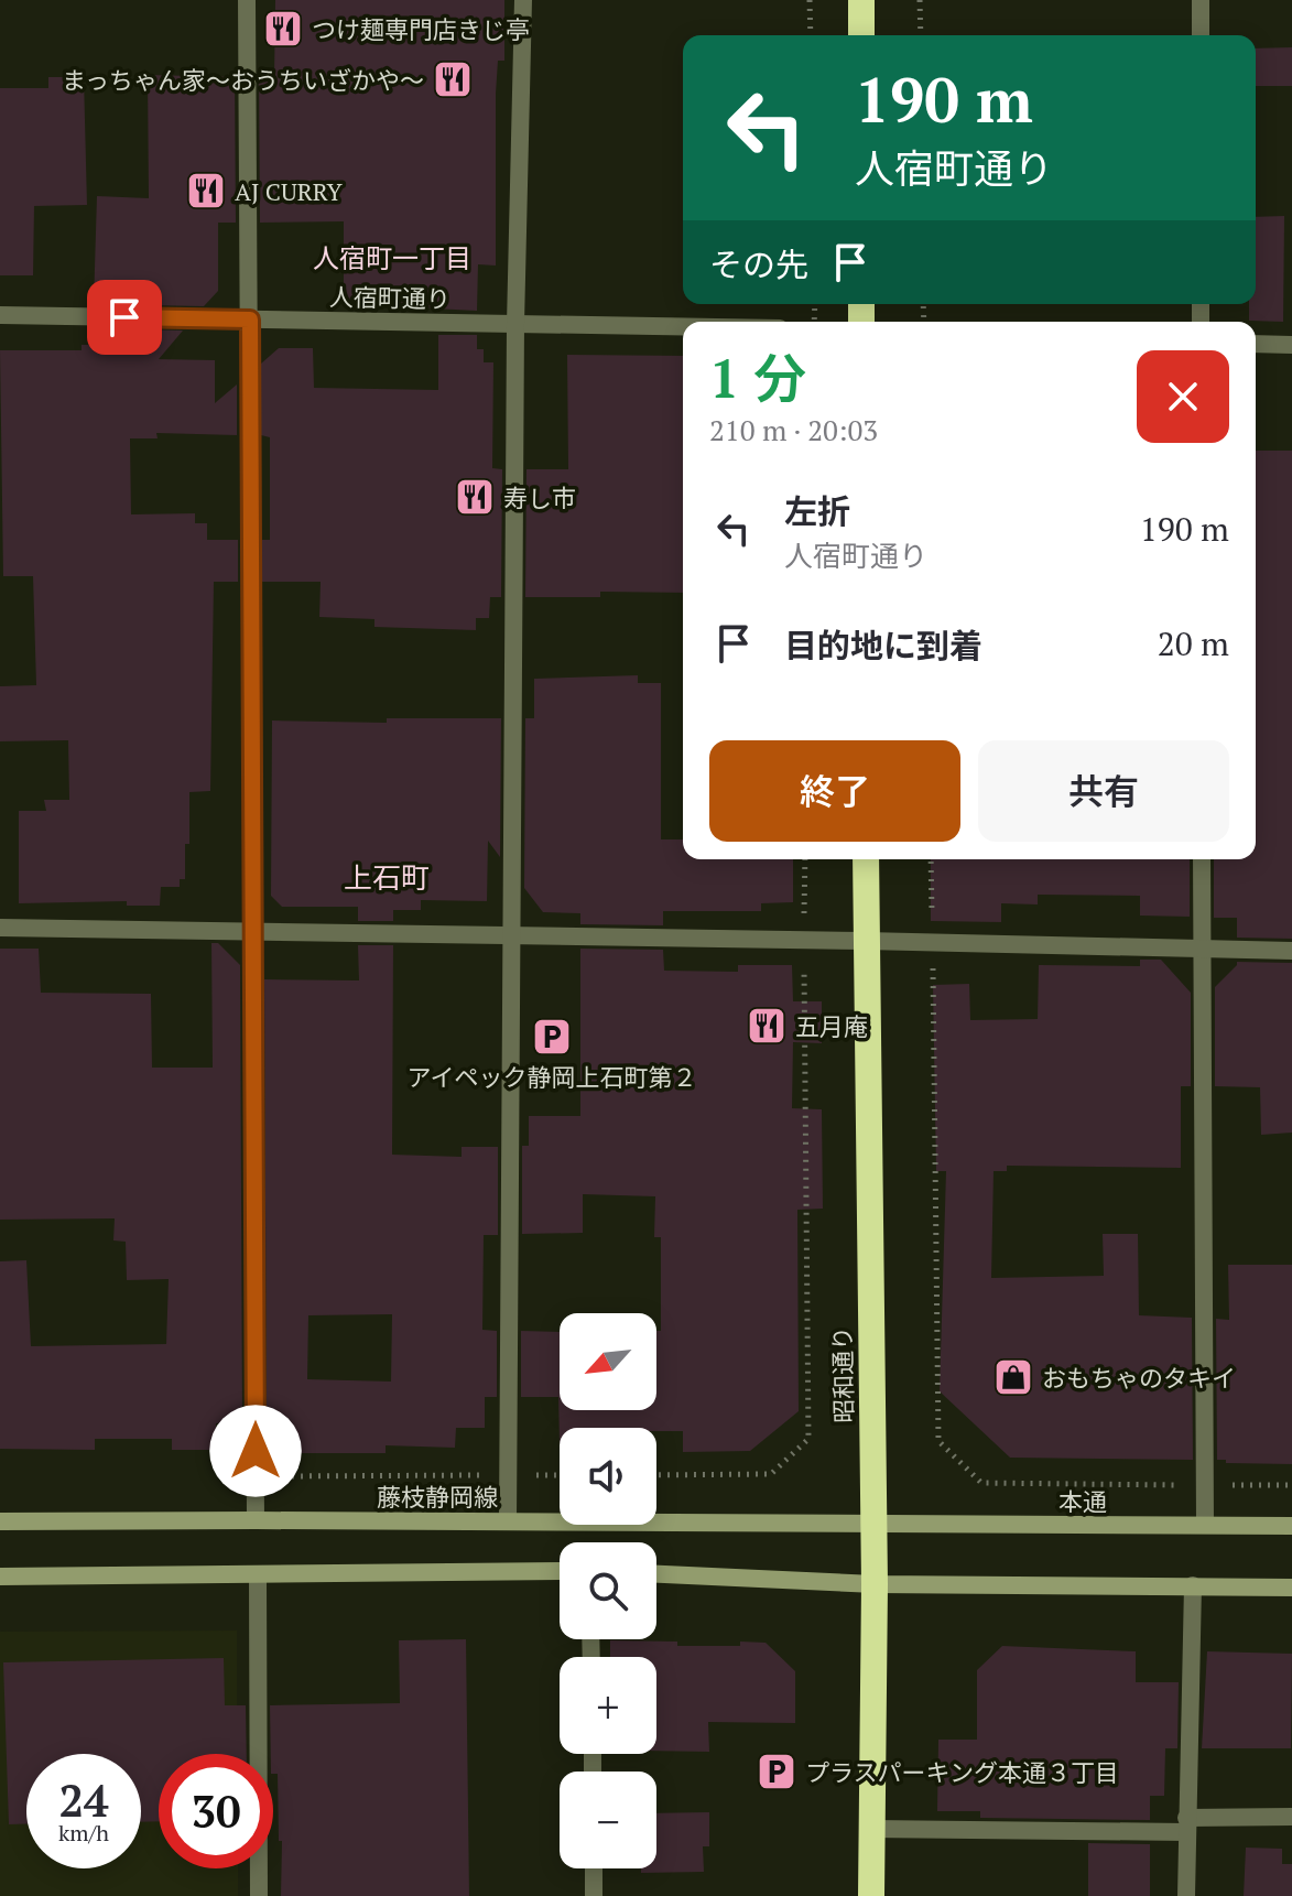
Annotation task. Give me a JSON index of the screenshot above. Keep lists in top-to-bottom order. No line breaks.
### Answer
{"streets":{"highway":["昭和通り"],"main road":["藤枝静岡線","本通"],"street":["人宿町通り"]},"crossings":[["昭和通り","藤枝静岡線"],["昭和通り","本通"],["藤枝静岡線","本通"]],"districts":["人宿町一丁目","上石町"],"places":{"restaurant":["つけ麺専門店きじ亭","まっちゃん家〜おうちいざかや〜","AJ CURRY","寿し市","五月庵"],"parking":["アイペック静岡上石町第２","プラスパーキング本通３丁目"],"shop":["おもちゃのタキイ"]},"north":"bottom left","page":{"turn":["190 m","人宿町通り"],"then":"その先","heading":["1 分","210 m · 20:03"],"list":[{"name":"左折","note":"人宿町通り","value":"190 m"},{"name":"目的地に到着","value":"20 m"}],"buttons":["終了","共有"],"map_buttons":["+","−"],"speed":"24 km/h","limit":"30"}}
